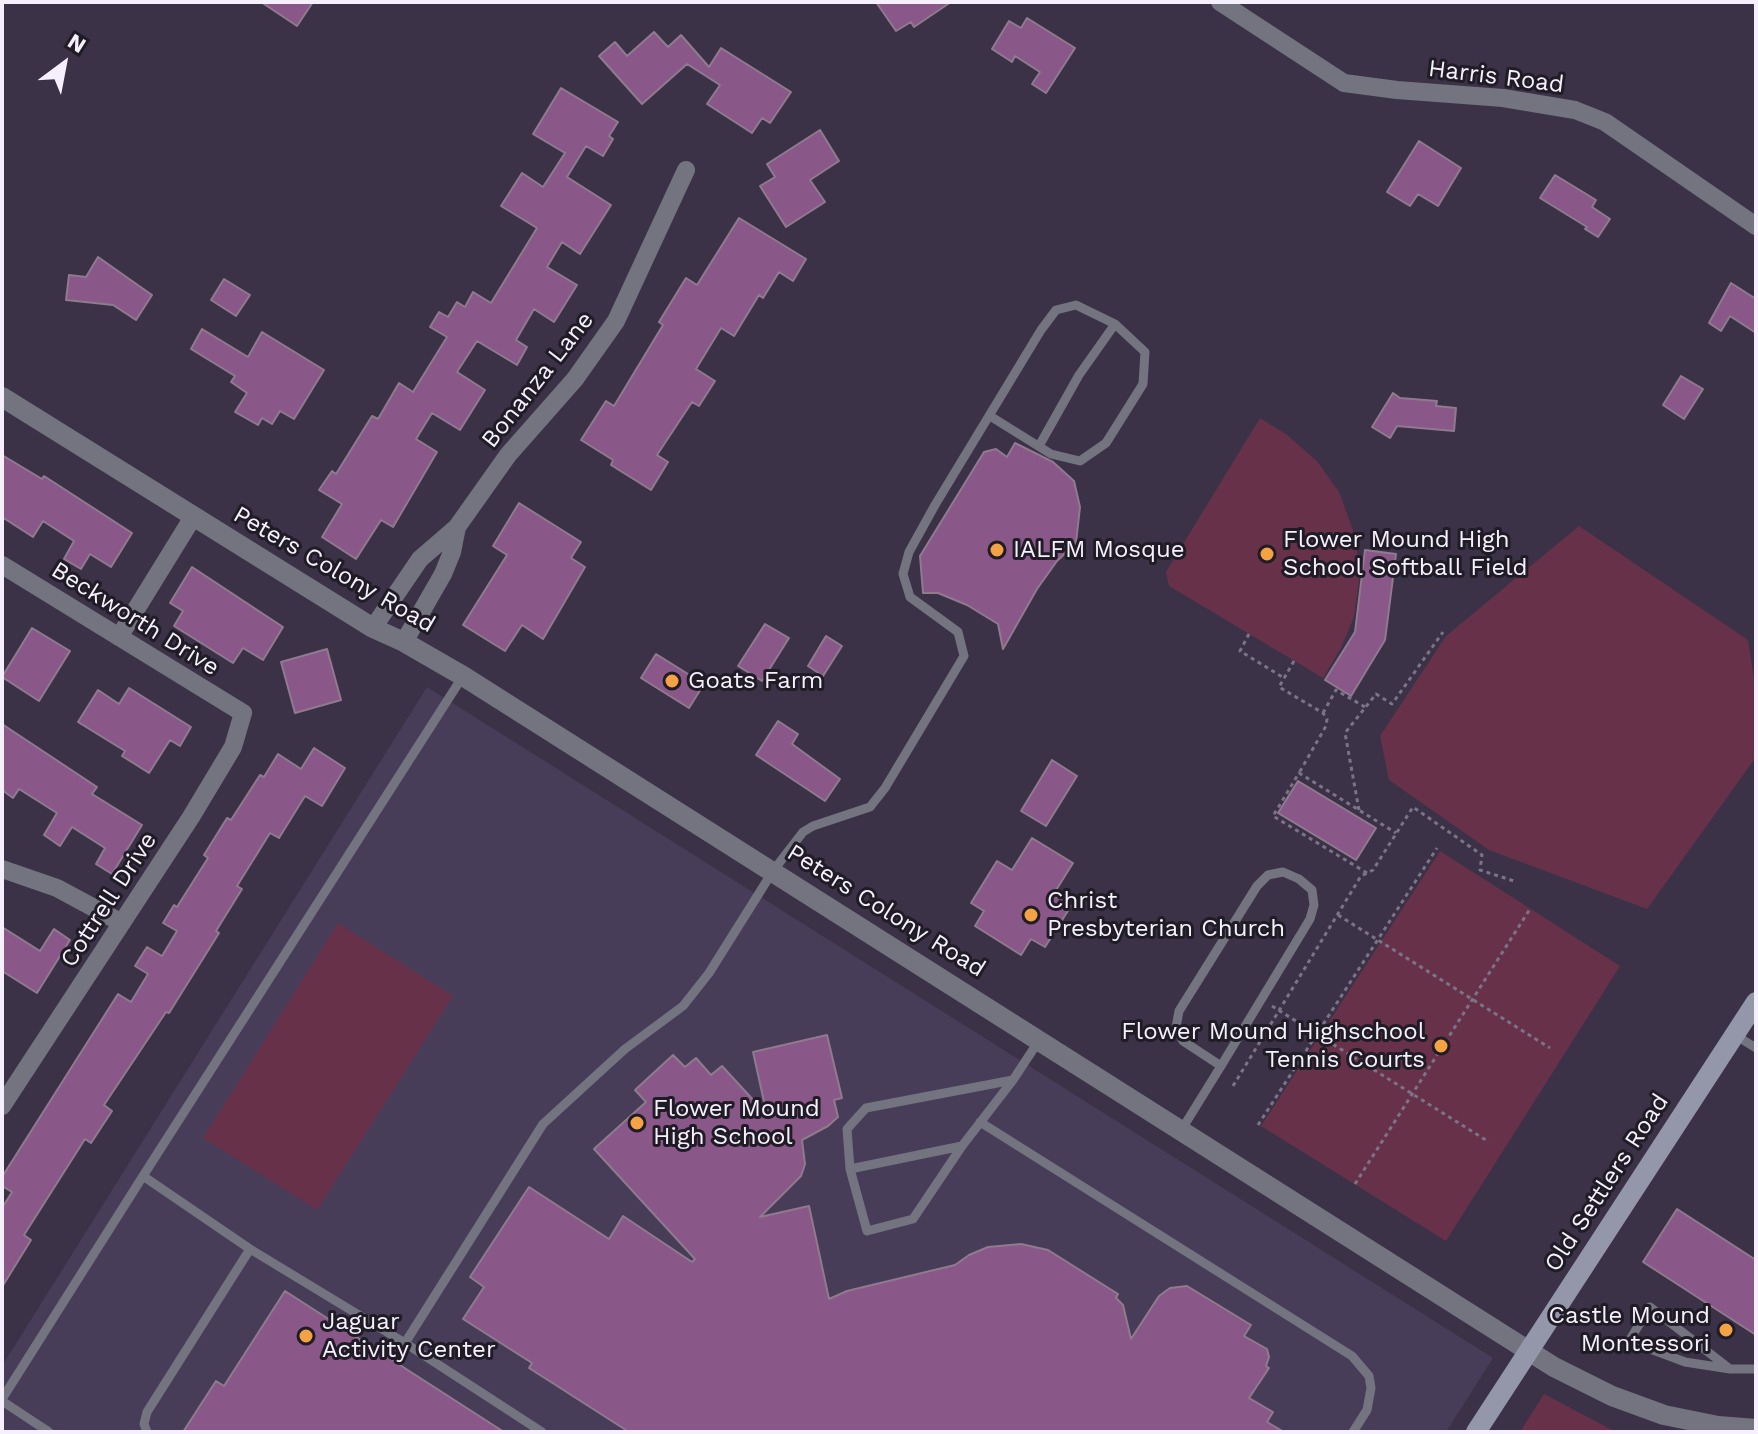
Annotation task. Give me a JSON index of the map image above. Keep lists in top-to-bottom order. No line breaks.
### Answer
{"streets":{"main road":["Old Settlers Road"],"street":["Harris Road","Bonanza Lane","Peters Colony Road","Beckworth Drive","Cottrell Drive"]},"crossings":[["Bonanza Lane","Peters Colony Road"],["Peters Colony Road","Old Settlers Road"],["Beckworth Drive","Cottrell Drive"]],"places":["IALFM Mosque","Flower Mound High School Softball Field","Goats Farm","Christ Presbyterian Church","Flower Mound Highschool Tennis Courts","Flower Mound High School","Castle Mound Montessori","Jaguar Activity Center"],"north":"top right"}
